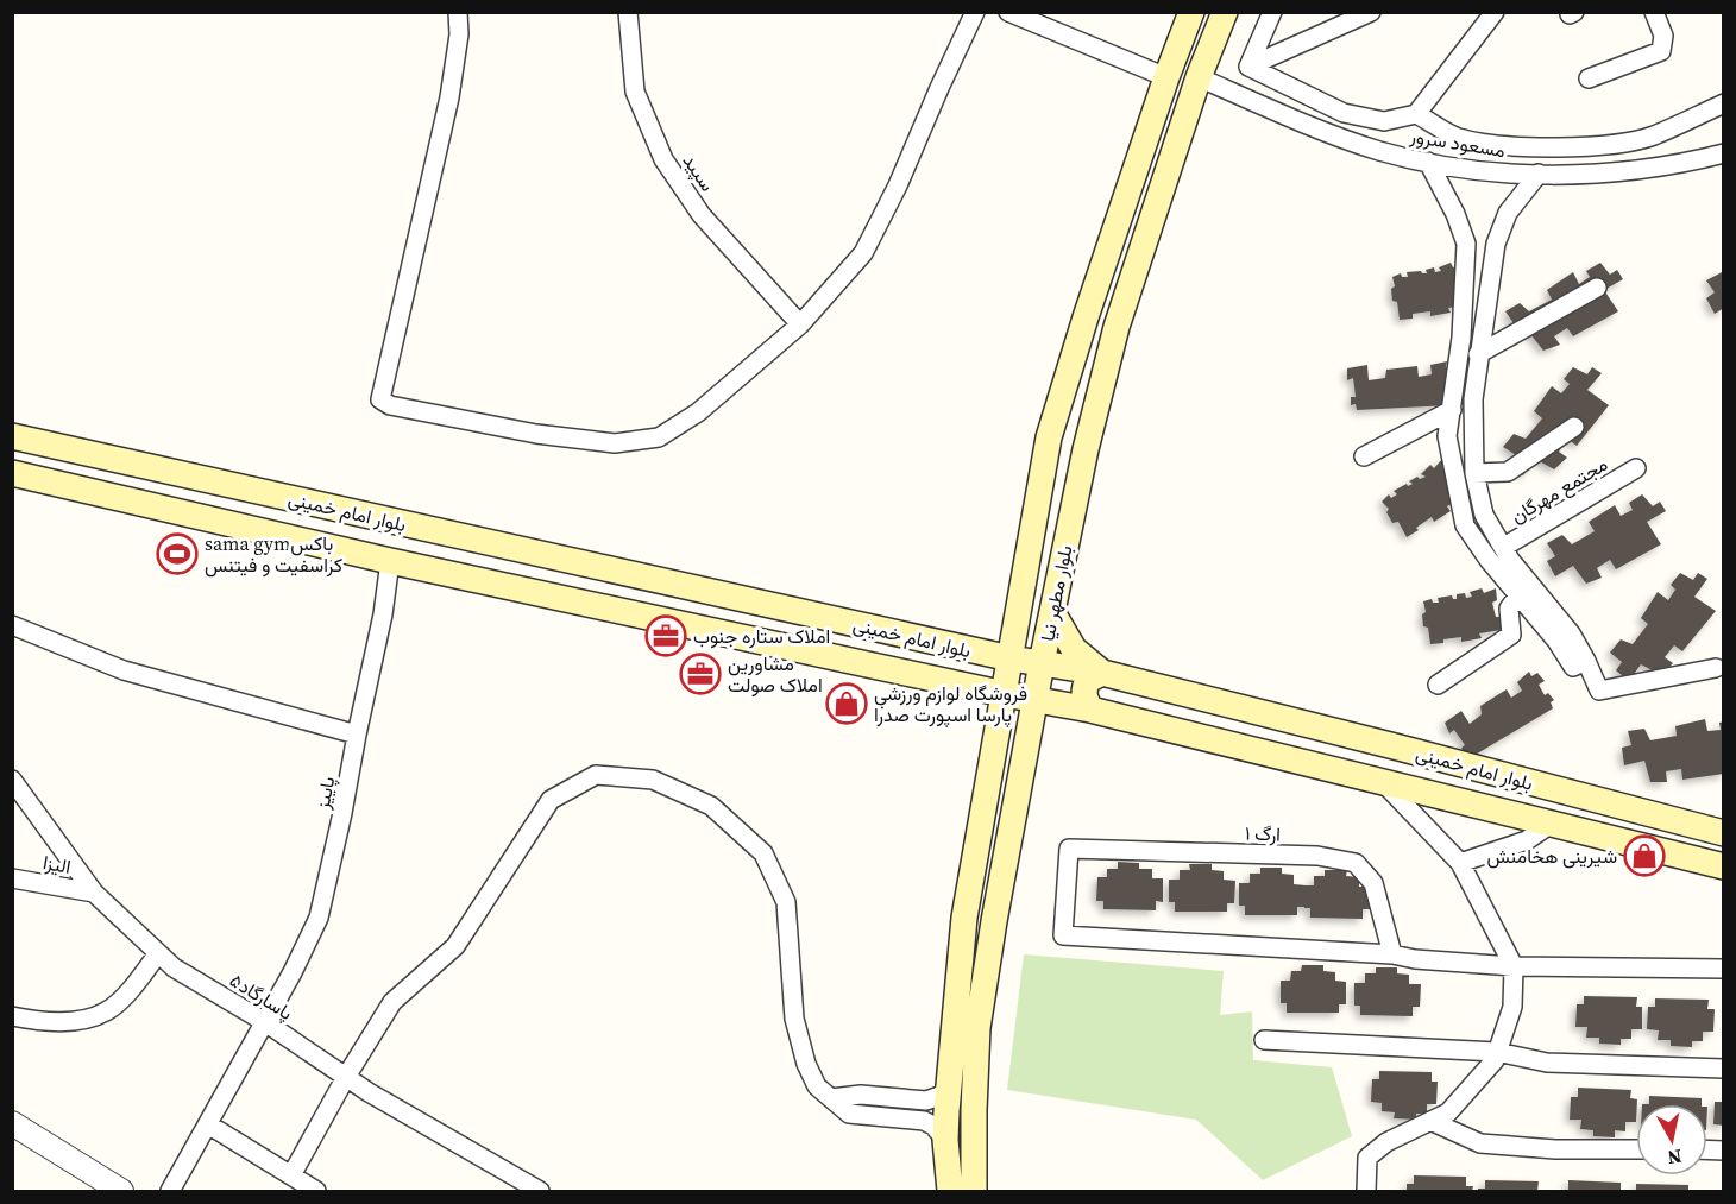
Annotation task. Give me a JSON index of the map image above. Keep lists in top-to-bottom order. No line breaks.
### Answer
{"streets":{"main road":["بلوار امام خمینی","بلوار مطهر نیا"],"street":["مسعود سرور","سپید","مجتمع مهرگان","پاییز","ارگ ۱","الیزا","پاسارگاد۵"]},"crossings":[["مسعود سرور","بلوار مطهر نیا"],["بلوار امام خمینی","بلوار مطهر نیا"],["بلوار امام خمینی","پاییز"],["پاییز","پاسارگاد۵"],["الیزا","پاسارگاد۵"]],"places":{"sports":["sama gymباکس کراسفیت و فیتنس"],"office":["املاک ستاره جنوب","مشاورین املاک صولت"],"shop":["فروشگاه لوازم ورزشي پارسا اسپورت صدرا","شیرینی هخامنش"]},"north":"bottom"}
